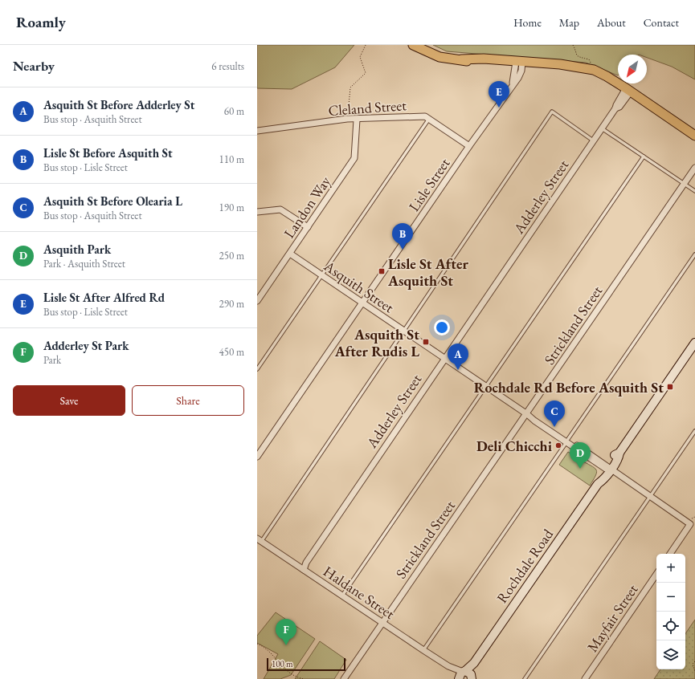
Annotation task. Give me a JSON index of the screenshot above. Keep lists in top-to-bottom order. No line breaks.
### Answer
{"streets":{"main road":["Rochdale Road"],"street":["Cleland Street","Lisle Street","Adderley Street","Landon Way","Asquith Street","Strickland Street","Haldane Street","Mayfair Street"]},"crossings":[["Cleland Street","Lisle Street"],["Cleland Street","Landon Way"],["Lisle Street","Asquith Street"],["Adderley Street","Asquith Street"],["Adderley Street","Haldane Street"],["Landon Way","Asquith Street"],["Asquith Street","Strickland Street"],["Asquith Street","Rochdale Road"],["Strickland Street","Haldane Street"],["Rochdale Road","Haldane Street"]],"places":{"transit":["Lisle St After Asquith St","Asquith St After Rudis L","Rochdale Rd Before Asquith St"],"other":["Deli Chicchi"]},"scale_bar":"100 m","north":"bottom left","page":{"header":"Roamly","nav":["Home","Map","About","Contact"],"heading":["Nearby","6 results"],"pins":["E","B","A","C","D","F"],"list":[{"mark":"A","name":"Asquith St Before Adderley St","note":"Bus stop · Asquith Street","value":"60 m"},{"mark":"B","name":"Lisle St Before Asquith St","note":"Bus stop · Lisle Street","value":"110 m"},{"mark":"C","name":"Asquith St Before Olearia L","note":"Bus stop · Asquith Street","value":"190 m"},{"mark":"D","name":"Asquith Park","note":"Park · Asquith Street","value":"250 m"},{"mark":"E","name":"Lisle St After Alfred Rd","note":"Bus stop · Lisle Street","value":"290 m"},{"mark":"F","name":"Adderley St Park","note":"Park","value":"450 m"}],"buttons":["Save","Share"],"map_buttons":["+","−"],"scale":"100 m"}}
